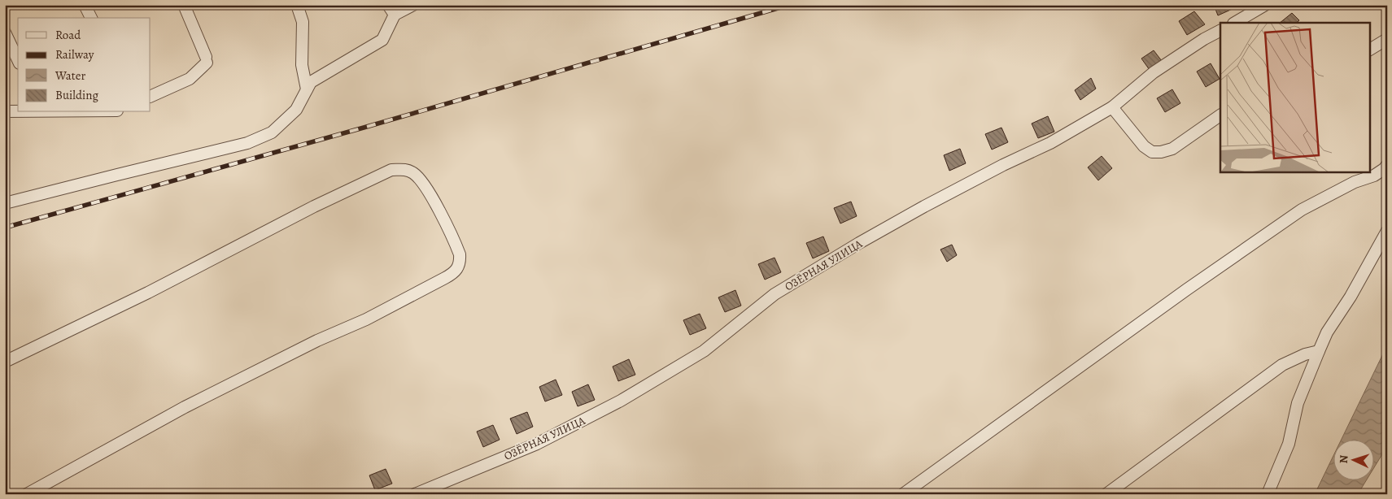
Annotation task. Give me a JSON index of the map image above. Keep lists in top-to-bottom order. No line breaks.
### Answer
{"streets":{"street":["ОЗЁРНАЯ УЛИЦА"]},"legend":["Road","Railway","Water","Building"],"north":"left"}
